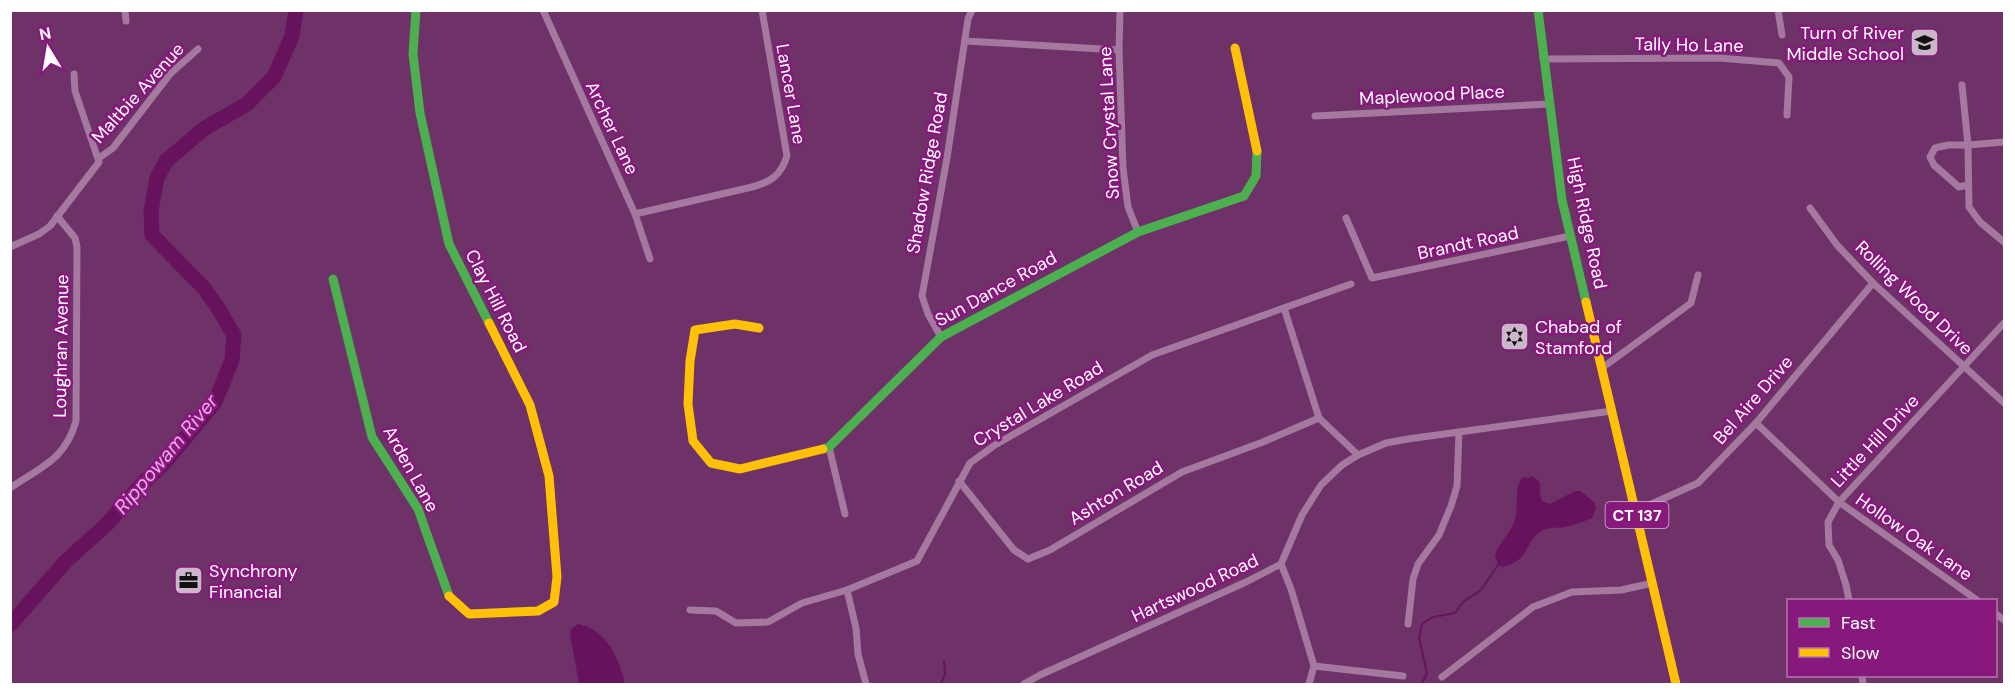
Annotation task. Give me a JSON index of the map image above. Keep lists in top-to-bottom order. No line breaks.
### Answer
{"streets":{"street":["Tally Ho Lane","Maltbie Avenue","Lancer Lane","Maplewood Place","Snow Crystal Lane","Archer Lane","Shadow Ridge Road","High Ridge Road","Brandt Road","Sun Dance Road","Rolling Wood Drive","Clay Hill Road","Loughran Avenue","Bel Aire Drive","Crystal Lake Road","Little Hill Drive","Arden Lane","Ashton Road","CT 137","Hollow Oak Lane","Hartswood Road"]},"crossings":[["Tally Ho Lane","High Ridge Road"],["Maltbie Avenue","Loughran Avenue"],["Lancer Lane","Archer Lane"],["Maplewood Place","High Ridge Road"],["Snow Crystal Lane","Sun Dance Road"],["Shadow Ridge Road","Sun Dance Road"],["High Ridge Road","Brandt Road"],["High Ridge Road","Bel Aire Drive"],["High Ridge Road","Hartswood Road"],["Rolling Wood Drive","Bel Aire Drive"],["Rolling Wood Drive","Little Hill Drive"],["Clay Hill Road","Arden Lane"],["Bel Aire Drive","Hollow Oak Lane"],["Crystal Lake Road","Ashton Road"],["Little Hill Drive","Hollow Oak Lane"]],"water":["Rippowam River"],"places":{"school or university":["Turn of River Middle School"],"synagogue":["Chabad of Stamford"],"office":["Synchrony Financial"]},"legend":["Fast","Slow"],"north":"top"}
